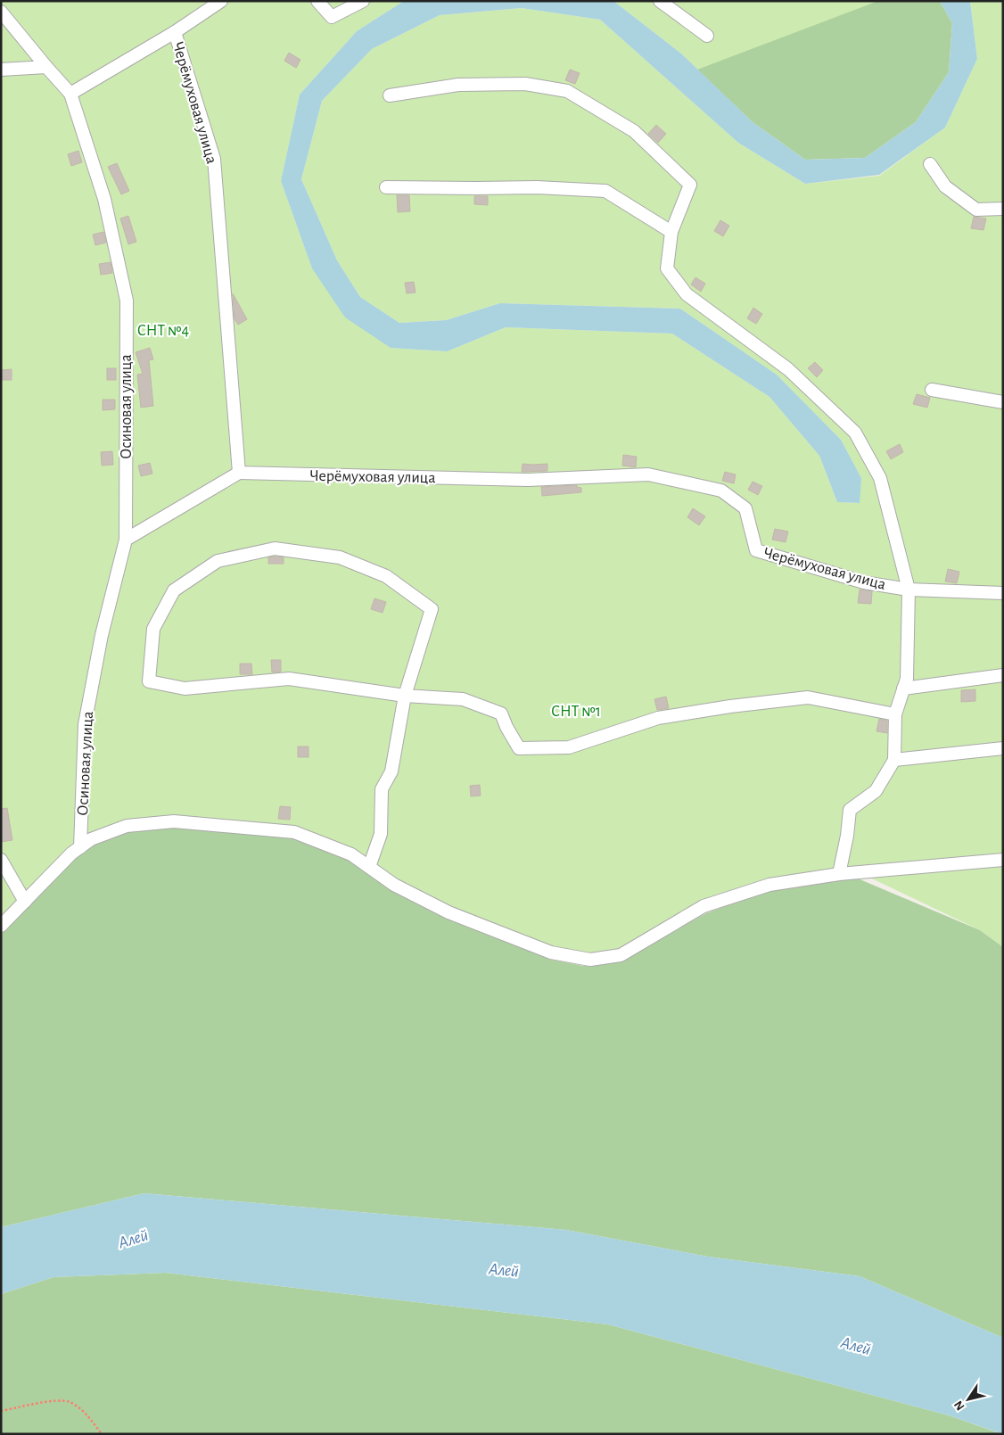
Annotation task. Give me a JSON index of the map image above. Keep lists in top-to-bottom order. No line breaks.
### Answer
{"streets":{"street":["Черёмуховая улица","Осиновая улица"]},"water":["Алей"],"parks":["СНТ №4","СНТ №1"],"north":"bottom left"}
